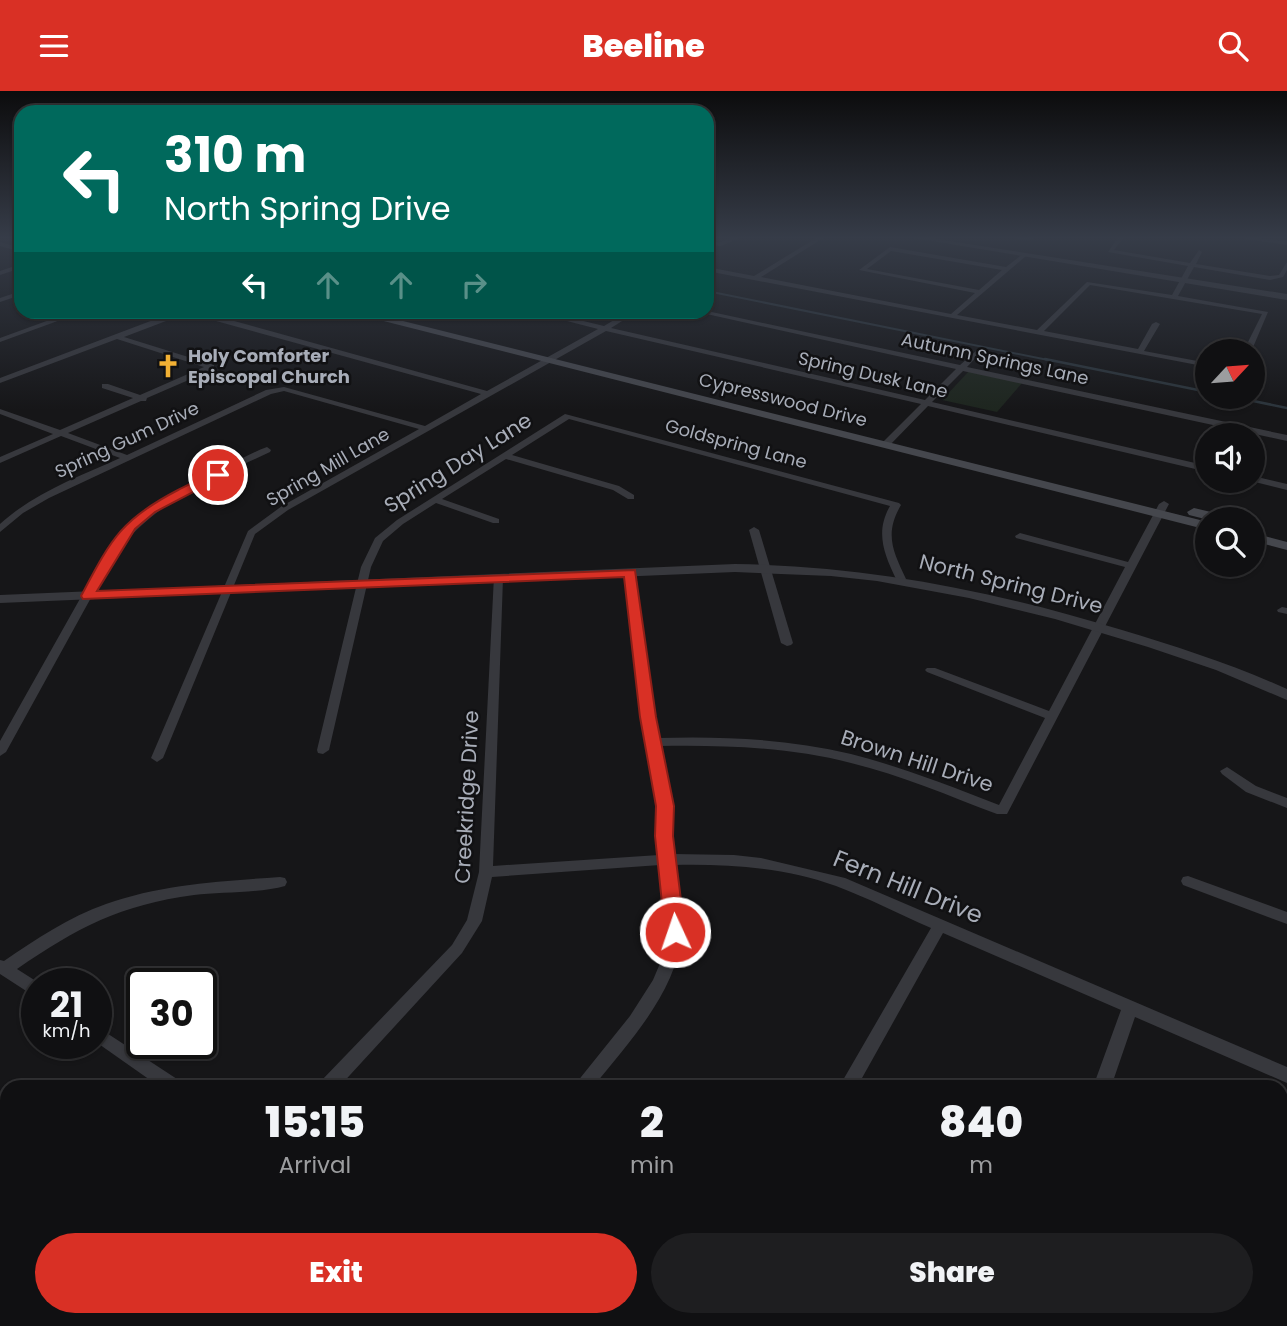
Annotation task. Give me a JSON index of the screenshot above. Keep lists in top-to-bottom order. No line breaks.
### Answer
{"streets":{"main road":["Cypresswood Drive"],"street":["Autumn Springs Lane","Spring Dusk Lane","Spring Gum Drive","Goldspring Lane","Spring Day Lane","Spring Mill Lane","North Spring Drive","Brown Hill Drive","Creekridge Drive","Fern Hill Drive"]},"crossings":[["Spring Dusk Lane","Spring Mill Lane"],["Cypresswood Drive","Spring Mill Lane"],["Goldspring Lane","Spring Day Lane"],["Spring Day Lane","North Spring Drive"],["Spring Mill Lane","North Spring Drive"],["North Spring Drive","Creekridge Drive"],["Creekridge Drive","Fern Hill Drive"]],"places":{"church":["Holy Comforter Episcopal Church"]},"north":"top right","page":{"header":"Beeline","turn":["310 m","North Spring Drive"],"speed":"21 km/h","limit":"30","eta":["15:15","Arrival","2","min","840","m"],"buttons":["Exit","Share"]}}
